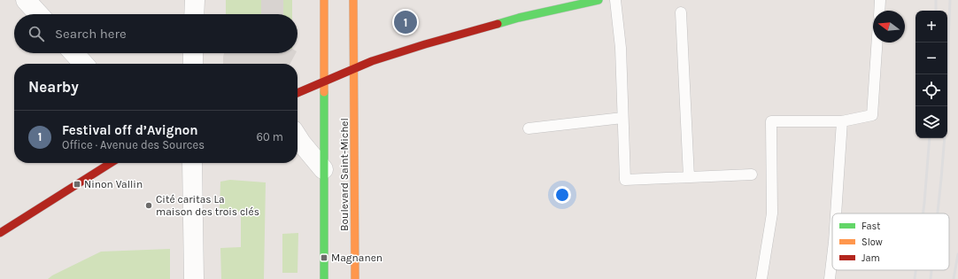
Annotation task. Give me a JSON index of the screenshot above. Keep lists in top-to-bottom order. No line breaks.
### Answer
{"streets":{"main road":["Boulevard Saint-Michel"]},"places":{"transit":["Ninon Vallin","Magnanen"],"other":["Cité caritas La maison des trois clés"]},"legend":["Fast","Slow","Jam"],"north":"left","page":{"pins":"1","map_buttons":["+","−"],"search":"Search here","heading":"Nearby","list":[{"mark":"1","name":"Festival off d’Avignon","note":"Office · Avenue des Sources","value":"60 m"}]}}
